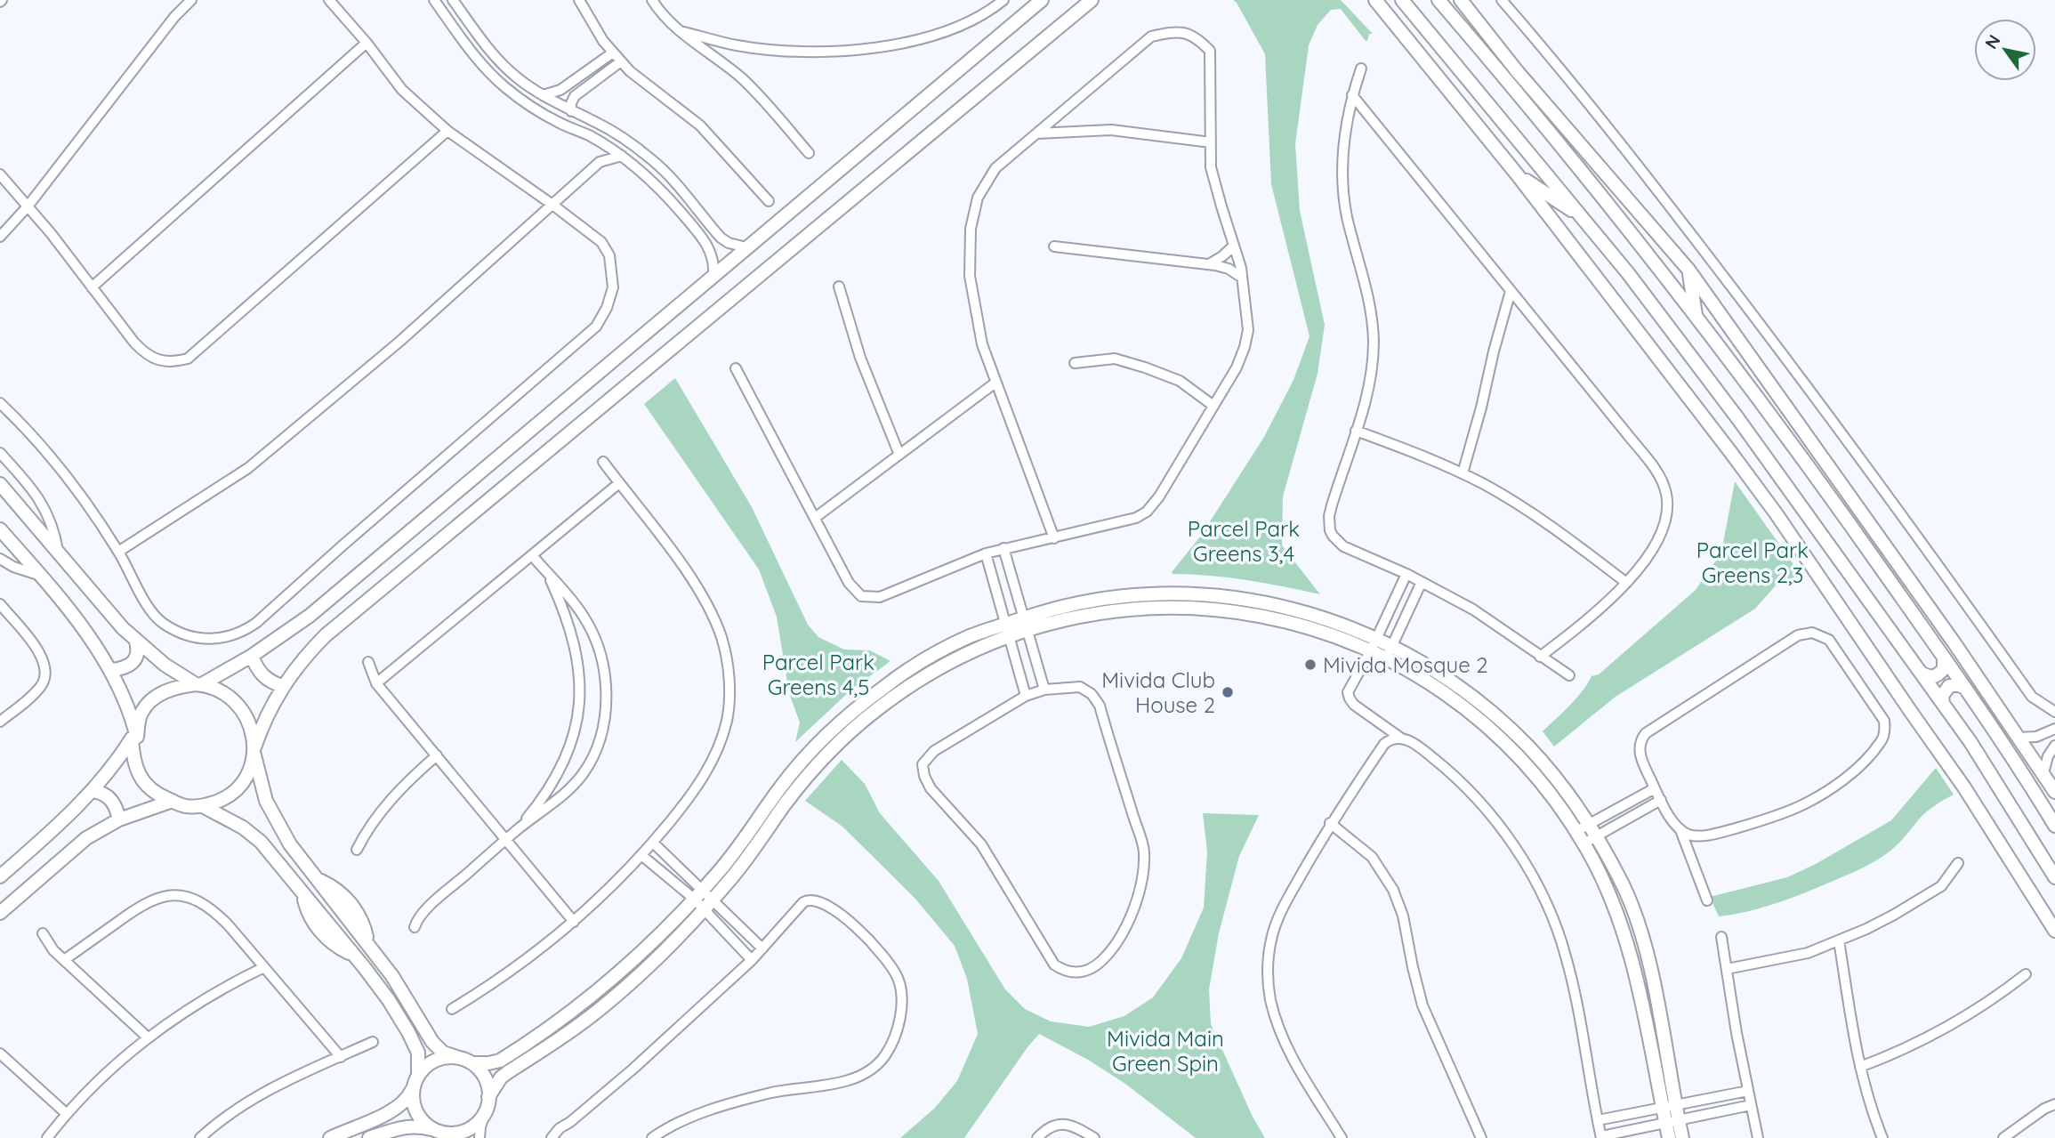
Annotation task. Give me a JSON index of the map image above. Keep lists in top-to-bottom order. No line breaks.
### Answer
{"parks":["Parcel Park Greens 3,4","Parcel Park Greens 2,3","Parcel Park Greens 4,5","Mivida Main Green Spin"],"places":["Mivida Mosque 2","Mivida Club House 2"],"north":"top left"}
